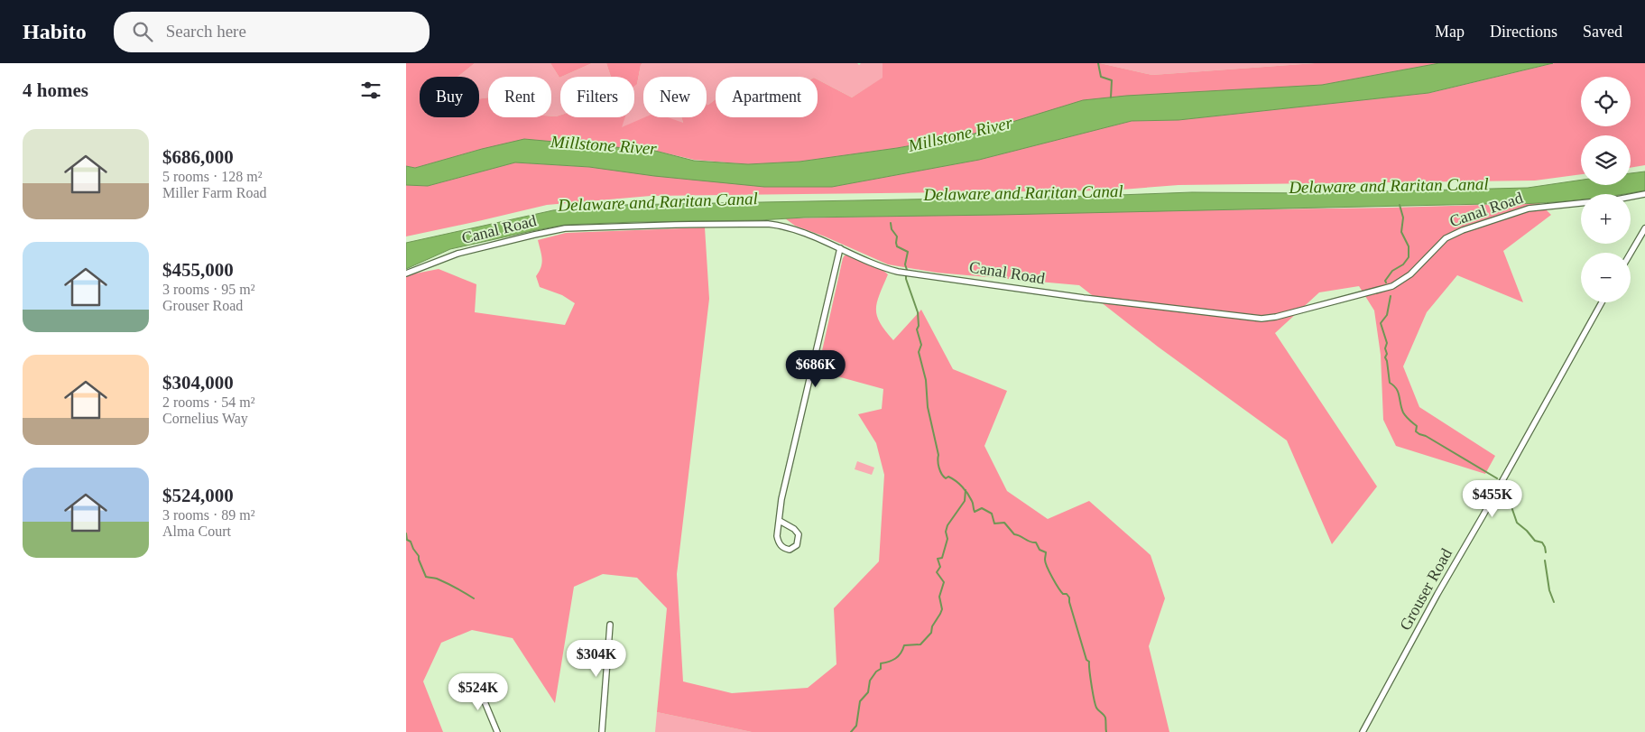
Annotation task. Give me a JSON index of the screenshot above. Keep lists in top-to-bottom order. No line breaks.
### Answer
{"streets":{"street":["Canal Road","Grouser Road"]},"water":["Millstone River","Delaware and Raritan Canal"],"page":{"header":"Habito","search":"Search here","nav":["Map","Directions","Saved"],"heading":"4 homes","map_buttons":["+","−"],"chip":["Buy","Rent","Filters","New","Apartment"],"list":[{"name":"$686,000","note":"5 rooms · 128 m² · Miller Farm Road"},{"name":"$455,000","note":"3 rooms · 95 m² · Grouser Road"},{"name":"$304,000","note":"2 rooms · 54 m² · Cornelius Way"},{"name":"$524,000","note":"3 rooms · 89 m² · Alma Court"}],"price":["$686K","$455K","$304K","$524K"]}}
